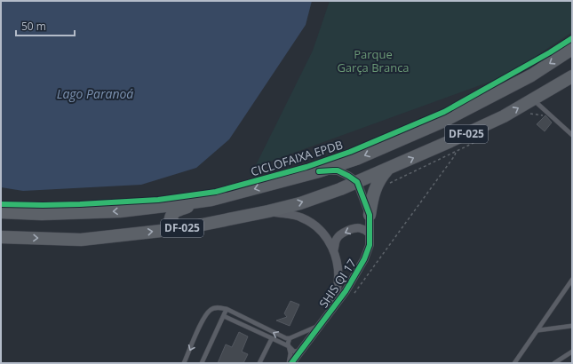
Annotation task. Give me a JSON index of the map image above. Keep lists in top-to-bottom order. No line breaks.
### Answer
{"streets":{"main road":["DF-025"],"street":["SHIS QI 17"],"cycle path":["CICLOFAIXA EPDB"]},"crossings":[["DF-025","SHIS QI 17"]],"water":["Lago Paranoá"],"parks":["Parque Garça Branca"],"scale_bar":"50 m"}
